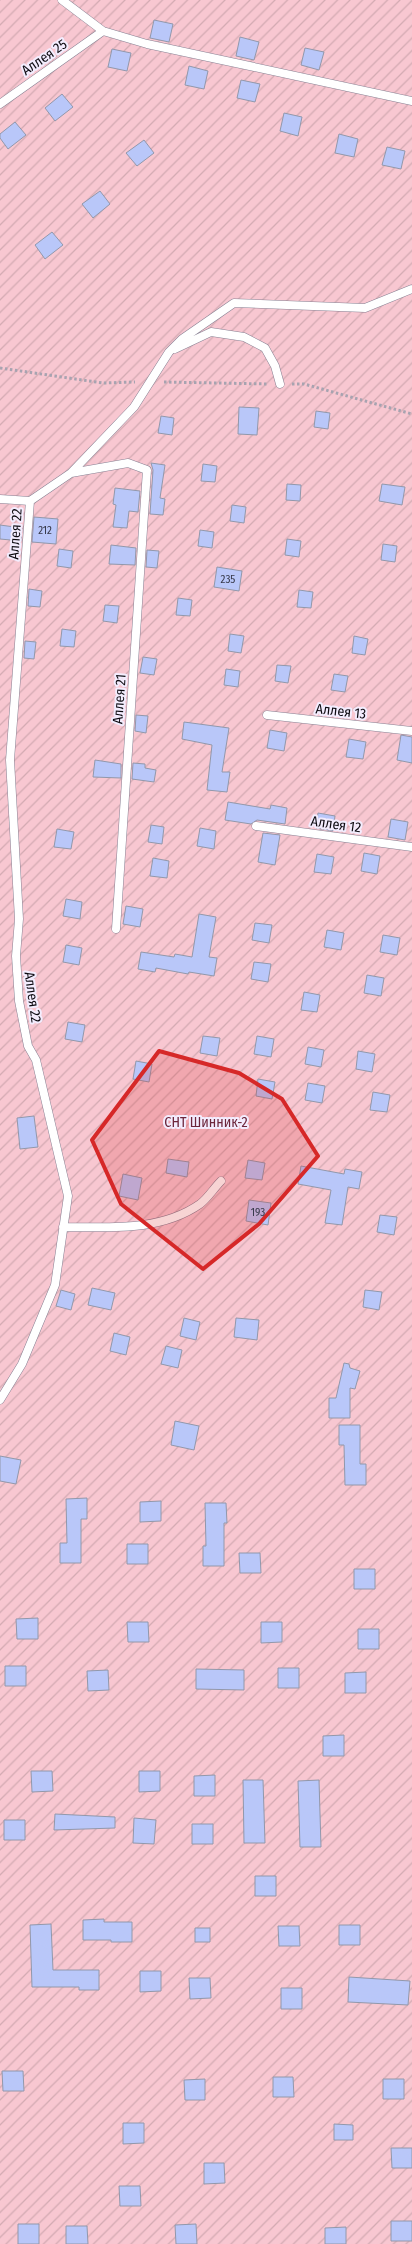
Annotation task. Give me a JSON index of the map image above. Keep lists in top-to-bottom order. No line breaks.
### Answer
{"streets":{"lane":["Аллея 25","Аллея 22","Аллея 21","Аллея 13","Аллея 12"]},"parks":["СНТ Шинник-2"],"house_numbers":["212","235","193"]}
